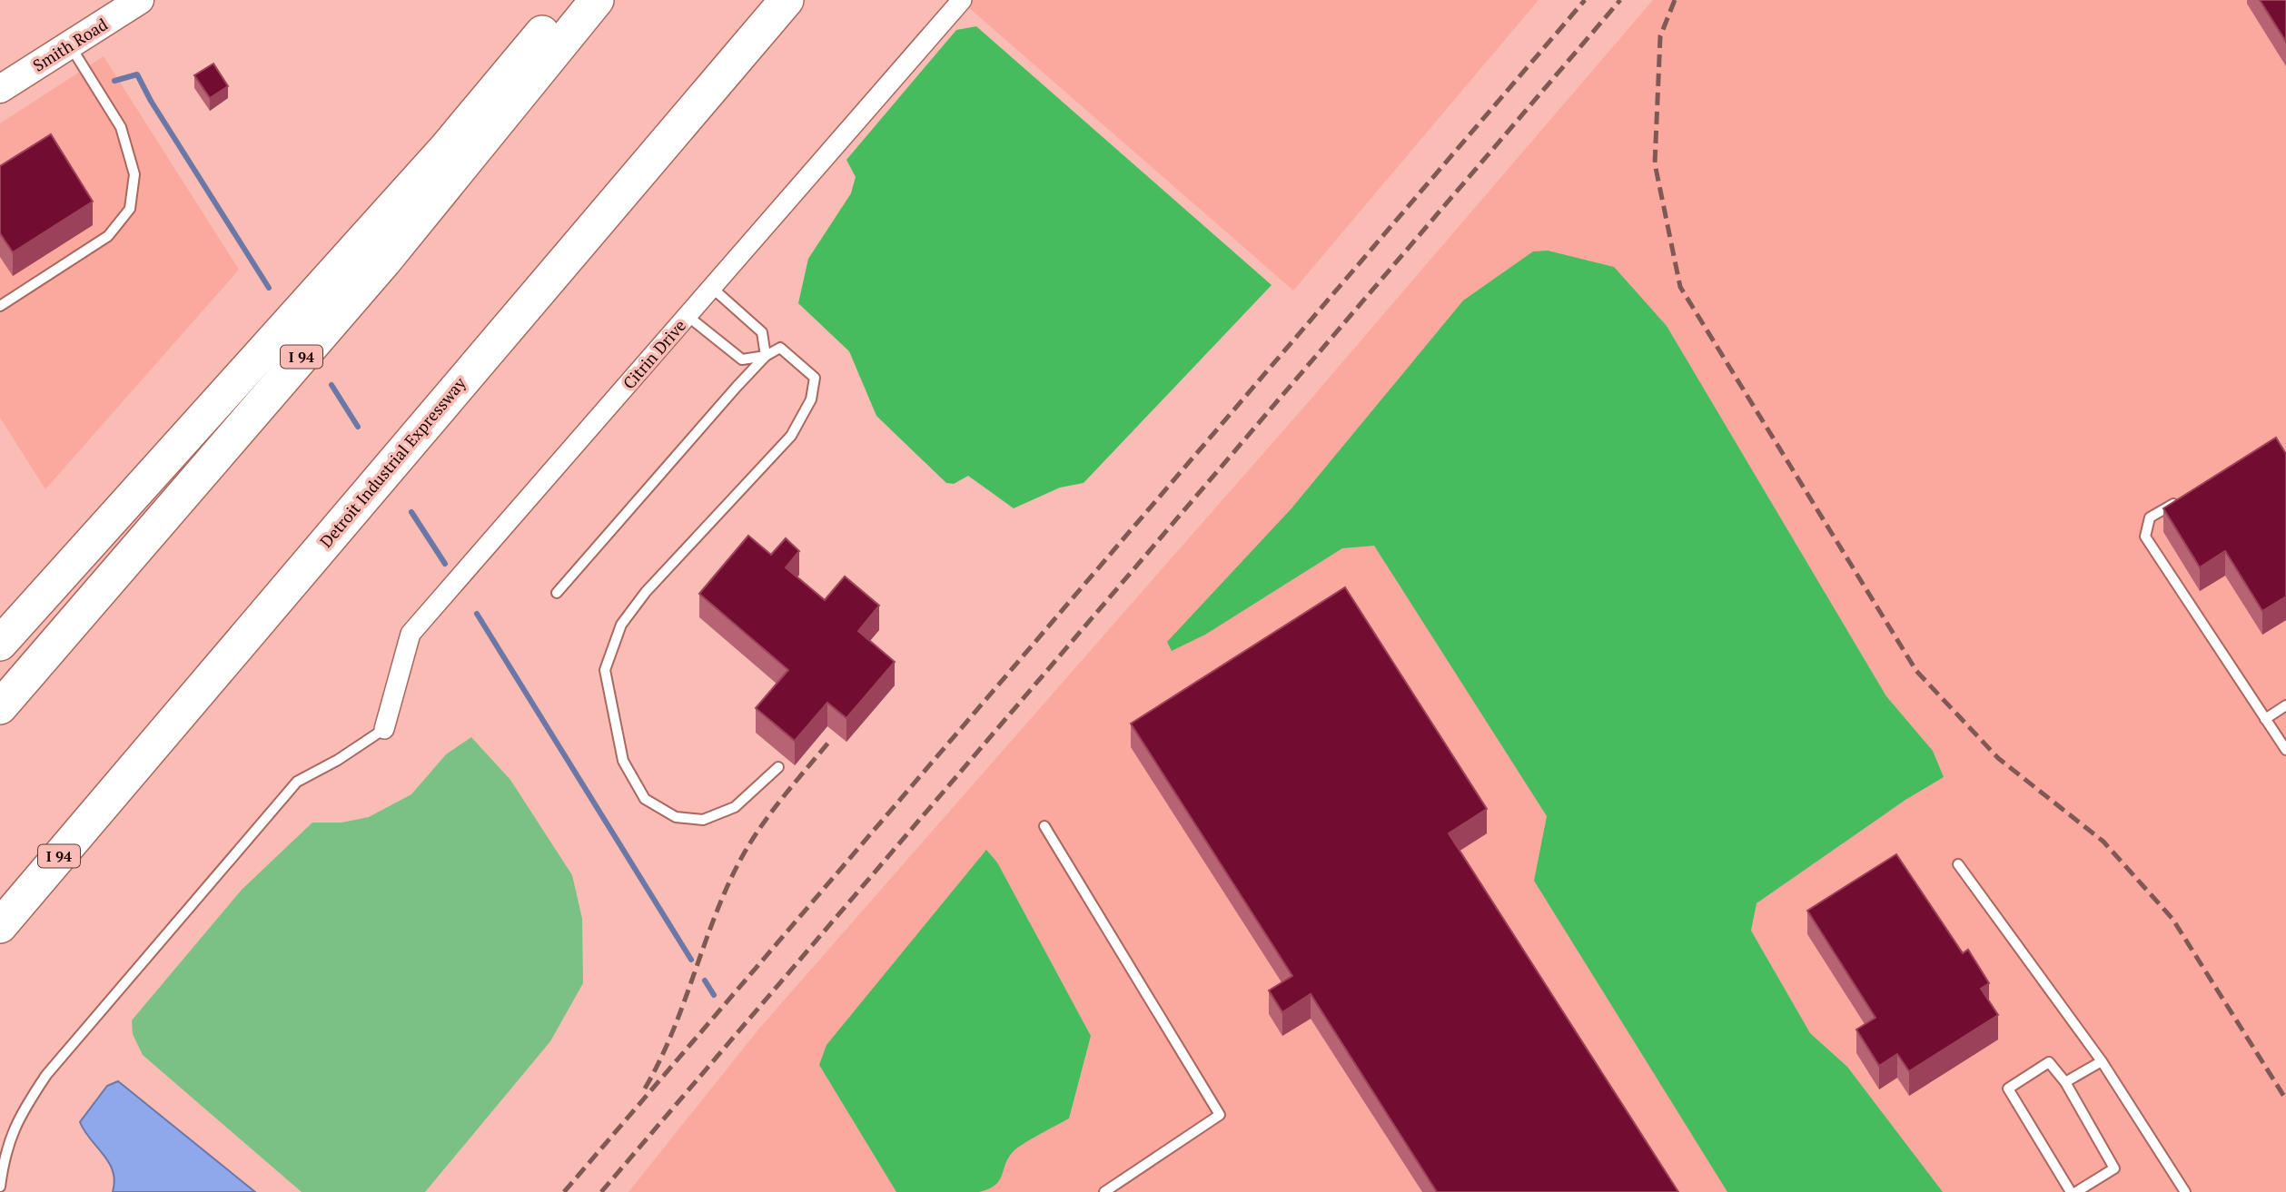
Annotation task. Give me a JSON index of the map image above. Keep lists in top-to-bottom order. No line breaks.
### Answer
{"streets":{"highway":["I 94","Detroit Industrial Expressway"],"street":["Smith Road","Citrin Drive"]}}
